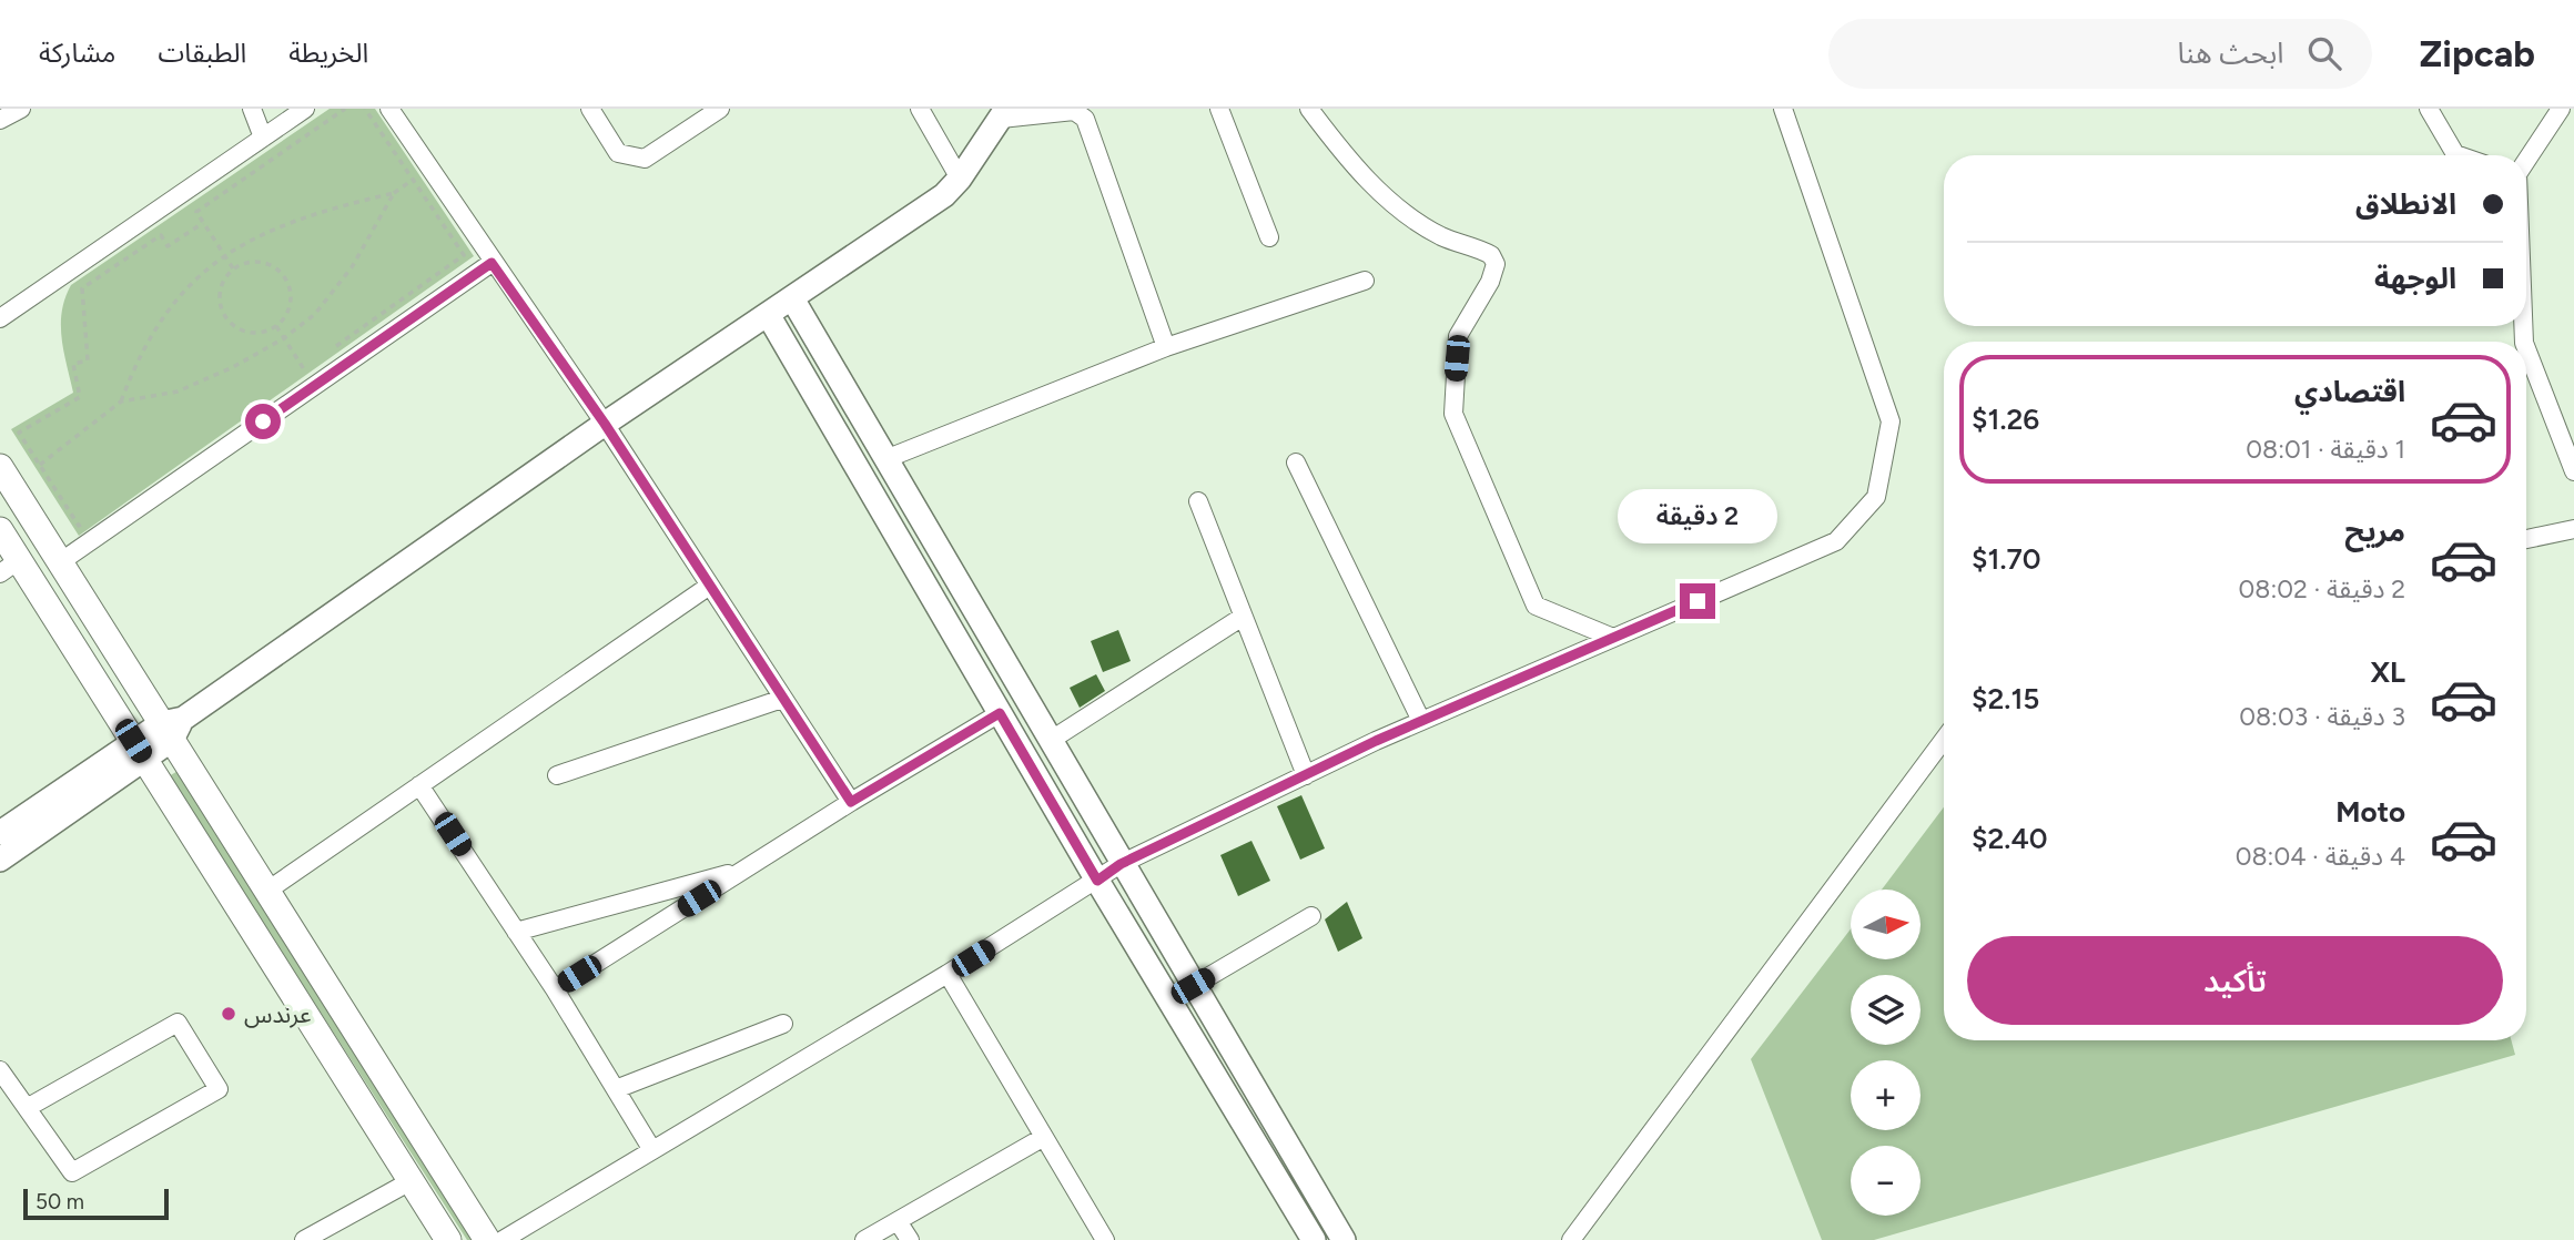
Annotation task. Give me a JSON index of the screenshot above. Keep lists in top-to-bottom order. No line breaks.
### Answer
{"places":["عرندس"],"scale_bar":"50 m","north":"right","page":{"header":"Zipcab","search":"ابحث هنا","nav":["الخريطة","الطبقات","مشاركة"],"banner":["الانطلاق","الوجهة"],"list":[{"name":"اقتصادي","note":"1 دقيقة · 08:01","value":"$1.26"},{"name":"مريح","note":"2 دقيقة · 08:02","value":"$1.70"},{"name":"XL","note":"3 دقيقة · 08:03","value":"$2.15"},{"name":"Moto","note":"4 دقيقة · 08:04","value":"$2.40"}],"bubble":"2 دقيقة","map_buttons":["+","−"],"buttons":"تأكيد","scale":"50 m"}}
